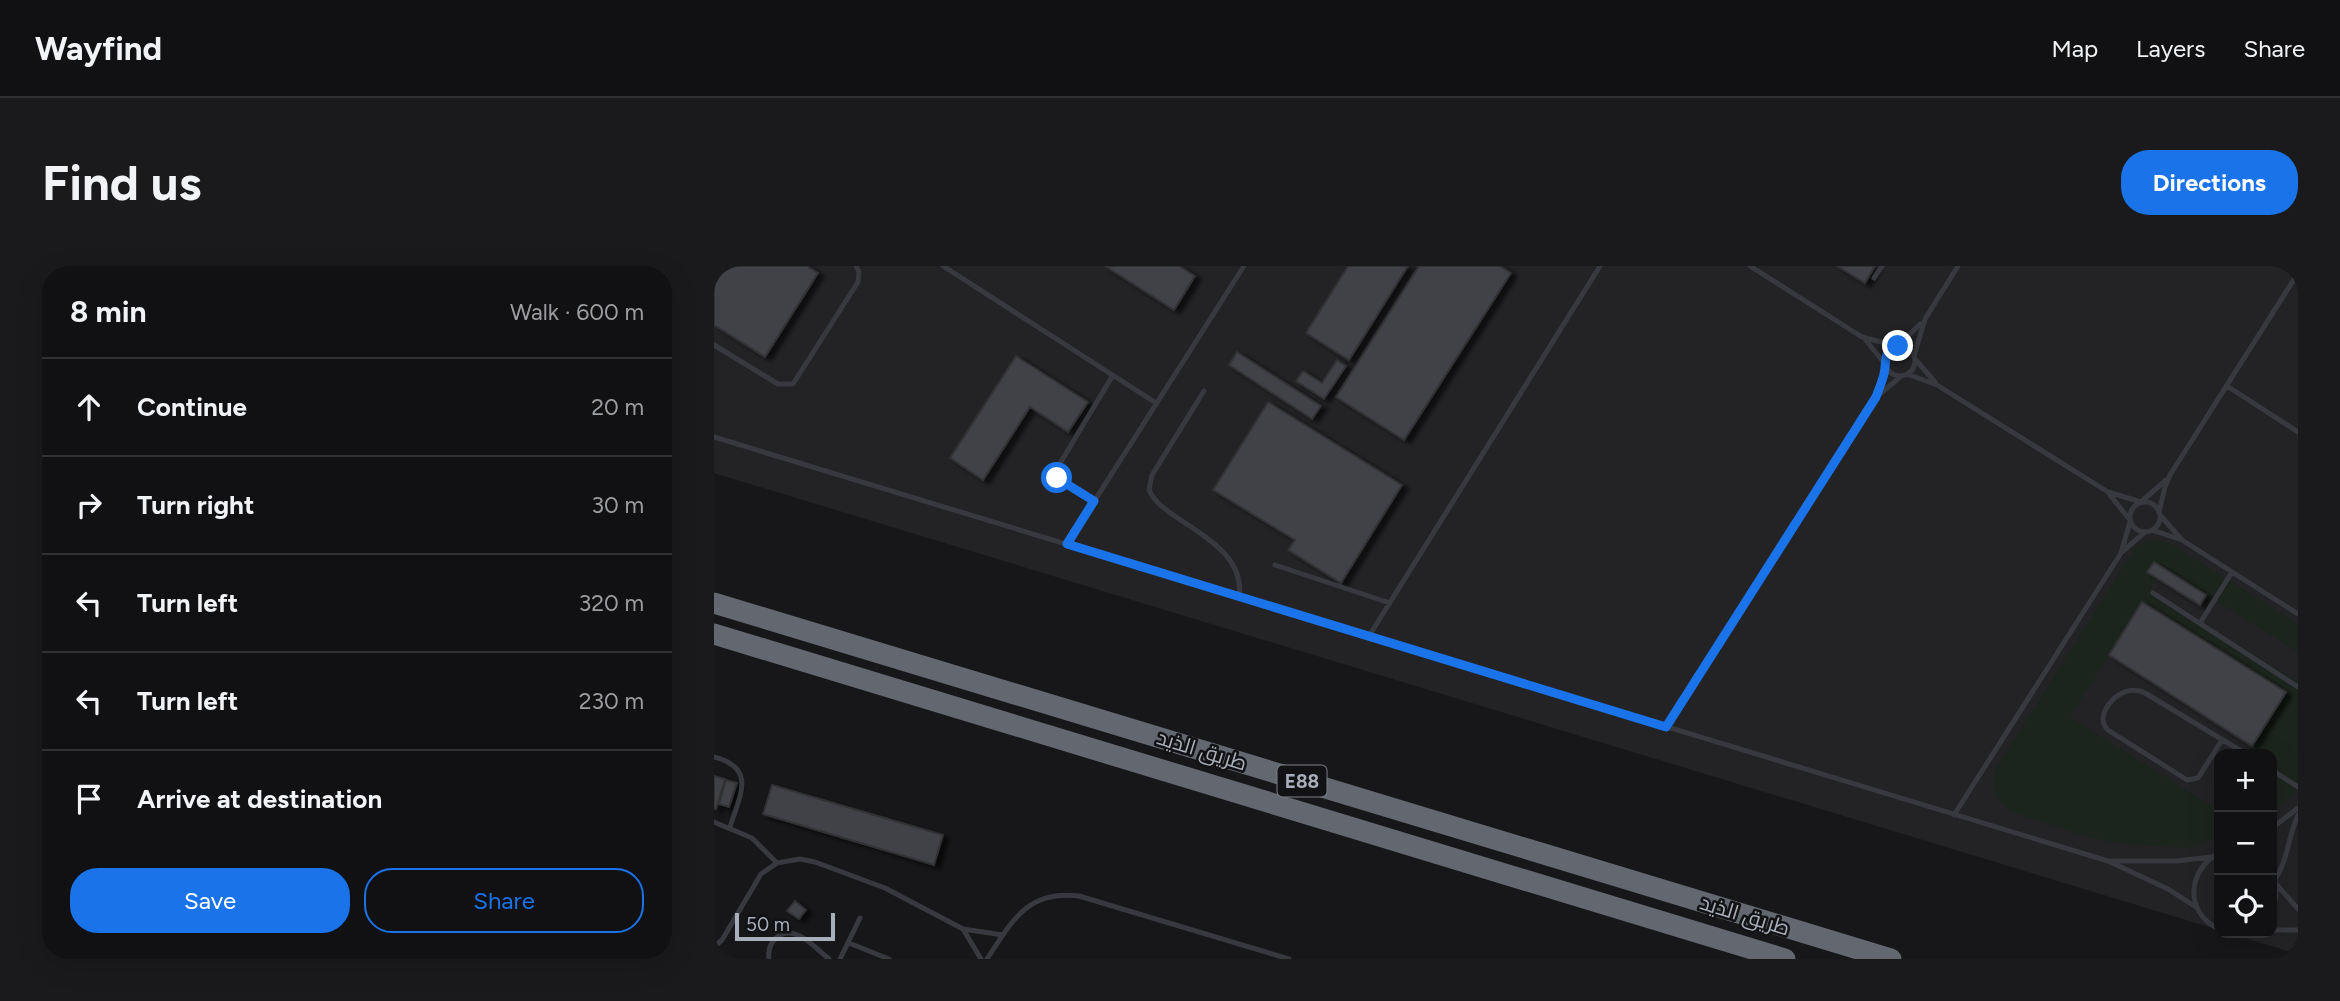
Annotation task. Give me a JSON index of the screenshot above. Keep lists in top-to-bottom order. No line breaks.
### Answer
{"streets":{"highway":["طريق الذيد","E88"]},"scale_bar":"50 m","page":{"header":"Wayfind","nav":["Map","Layers","Share"],"buttons":["Directions",["Save","Share"]],"title":"Find us","heading":["8 min","Walk · 600 m"],"list":[["Continue","20 m"],["Turn right","30 m"],["Turn left","320 m"],["Turn left","230 m"],"Arrive at destination"],"map_buttons":["+","−"],"scale":"50 m"}}
